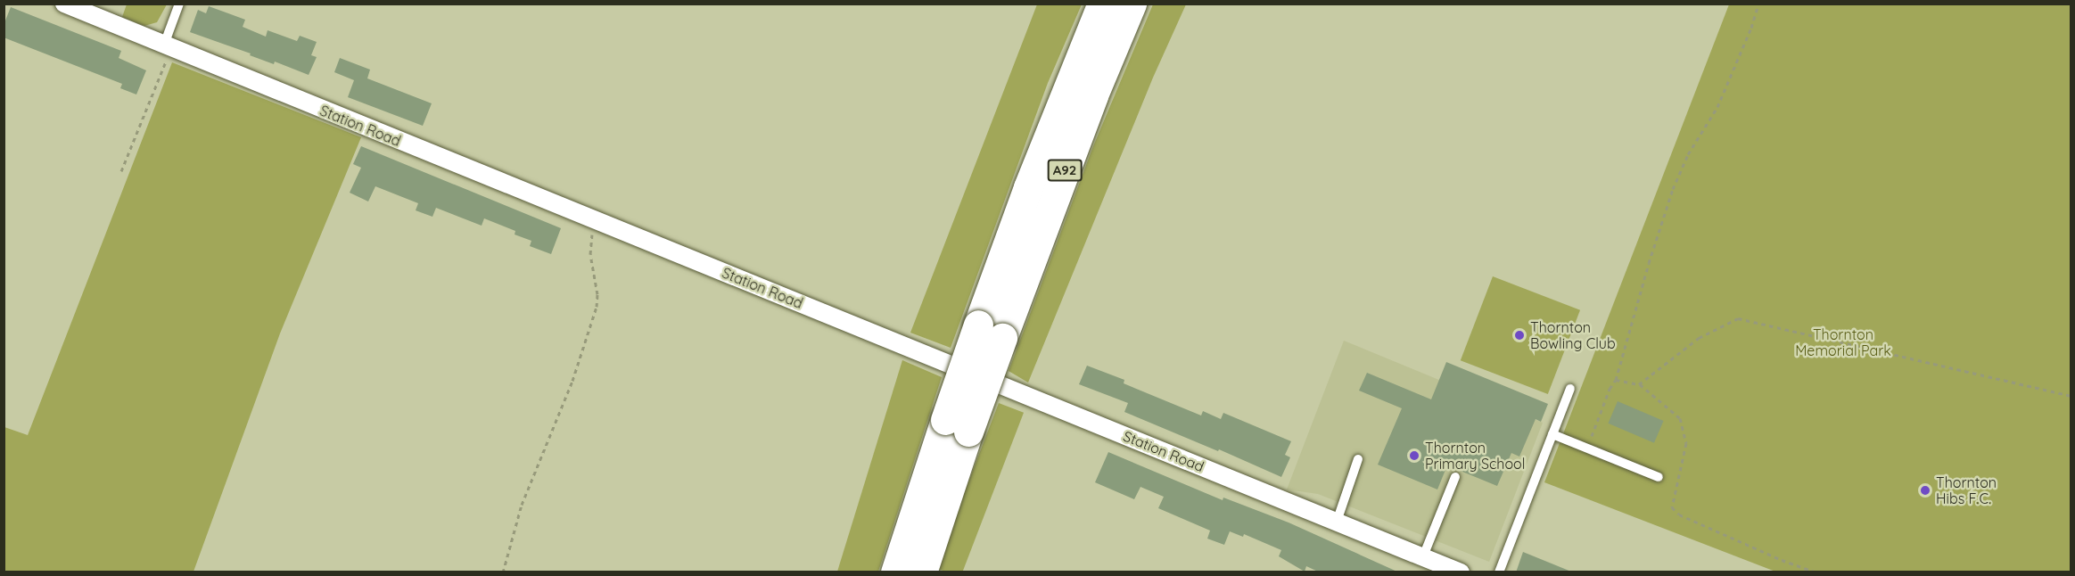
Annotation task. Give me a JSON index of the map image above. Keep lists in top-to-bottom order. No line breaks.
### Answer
{"streets":{"highway":["A92"],"street":["Station Road"]},"parks":["Thornton Memorial Park"],"places":["Thornton Bowling Club","Thornton Primary School","Thornton Hibs F.C."]}
